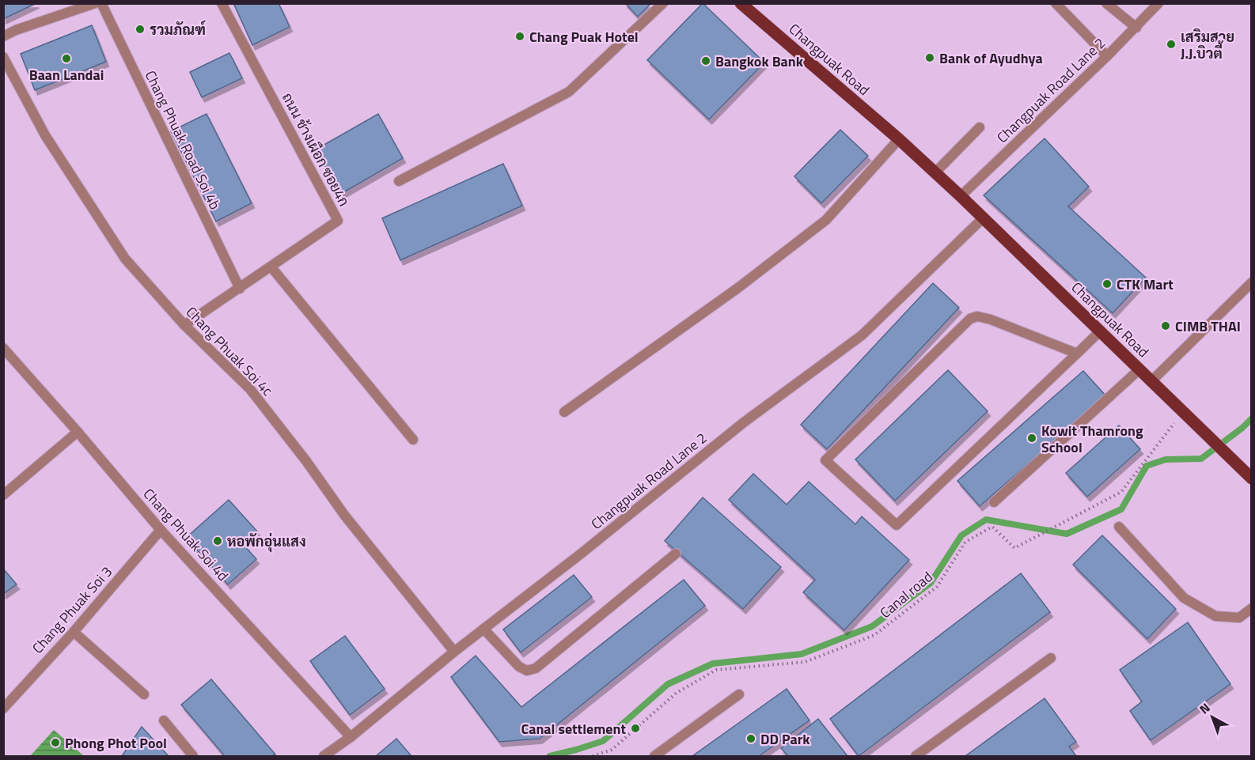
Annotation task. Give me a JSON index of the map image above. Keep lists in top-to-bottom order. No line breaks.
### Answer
{"streets":{"main road":["Changpuak Road"],"street":["Changpuak Road Lane 2","Chang Phuak Road Soi 4b","ถนน ช้างเผือก ซอย4ก","Chang Phuak Soi 4c","Chang Phuak Soi 4d","Chang Phuak Soi 3"],"path":["Canal road"]},"crossings":[["Changpuak Road","Changpuak Road Lane 2"],["Changpuak Road","Canal road"],["Changpuak Road Lane 2","Chang Phuak Soi 4c"],["Changpuak Road Lane 2","Chang Phuak Soi 4d"],["Chang Phuak Road Soi 4b","ถนน ช้างเผือก ซอย4ก"],["ถนน ช้างเผือก ซอย4ก","Chang Phuak Soi 4c"],["Chang Phuak Soi 4d","Chang Phuak Soi 3"]],"places":["รวมภัณฑ์","Chang Puak Hotel","เสริมสวย J.J.บิวตี้","Bank of Ayudhya","Baan Landai","Bangkok Bank","CTK Mart","CIMB THAI","Kowit Thamrong School","หอพักอุ่นแสง","Canal settlement","DD Park","Phong Phot Pool"],"north":"top left"}
